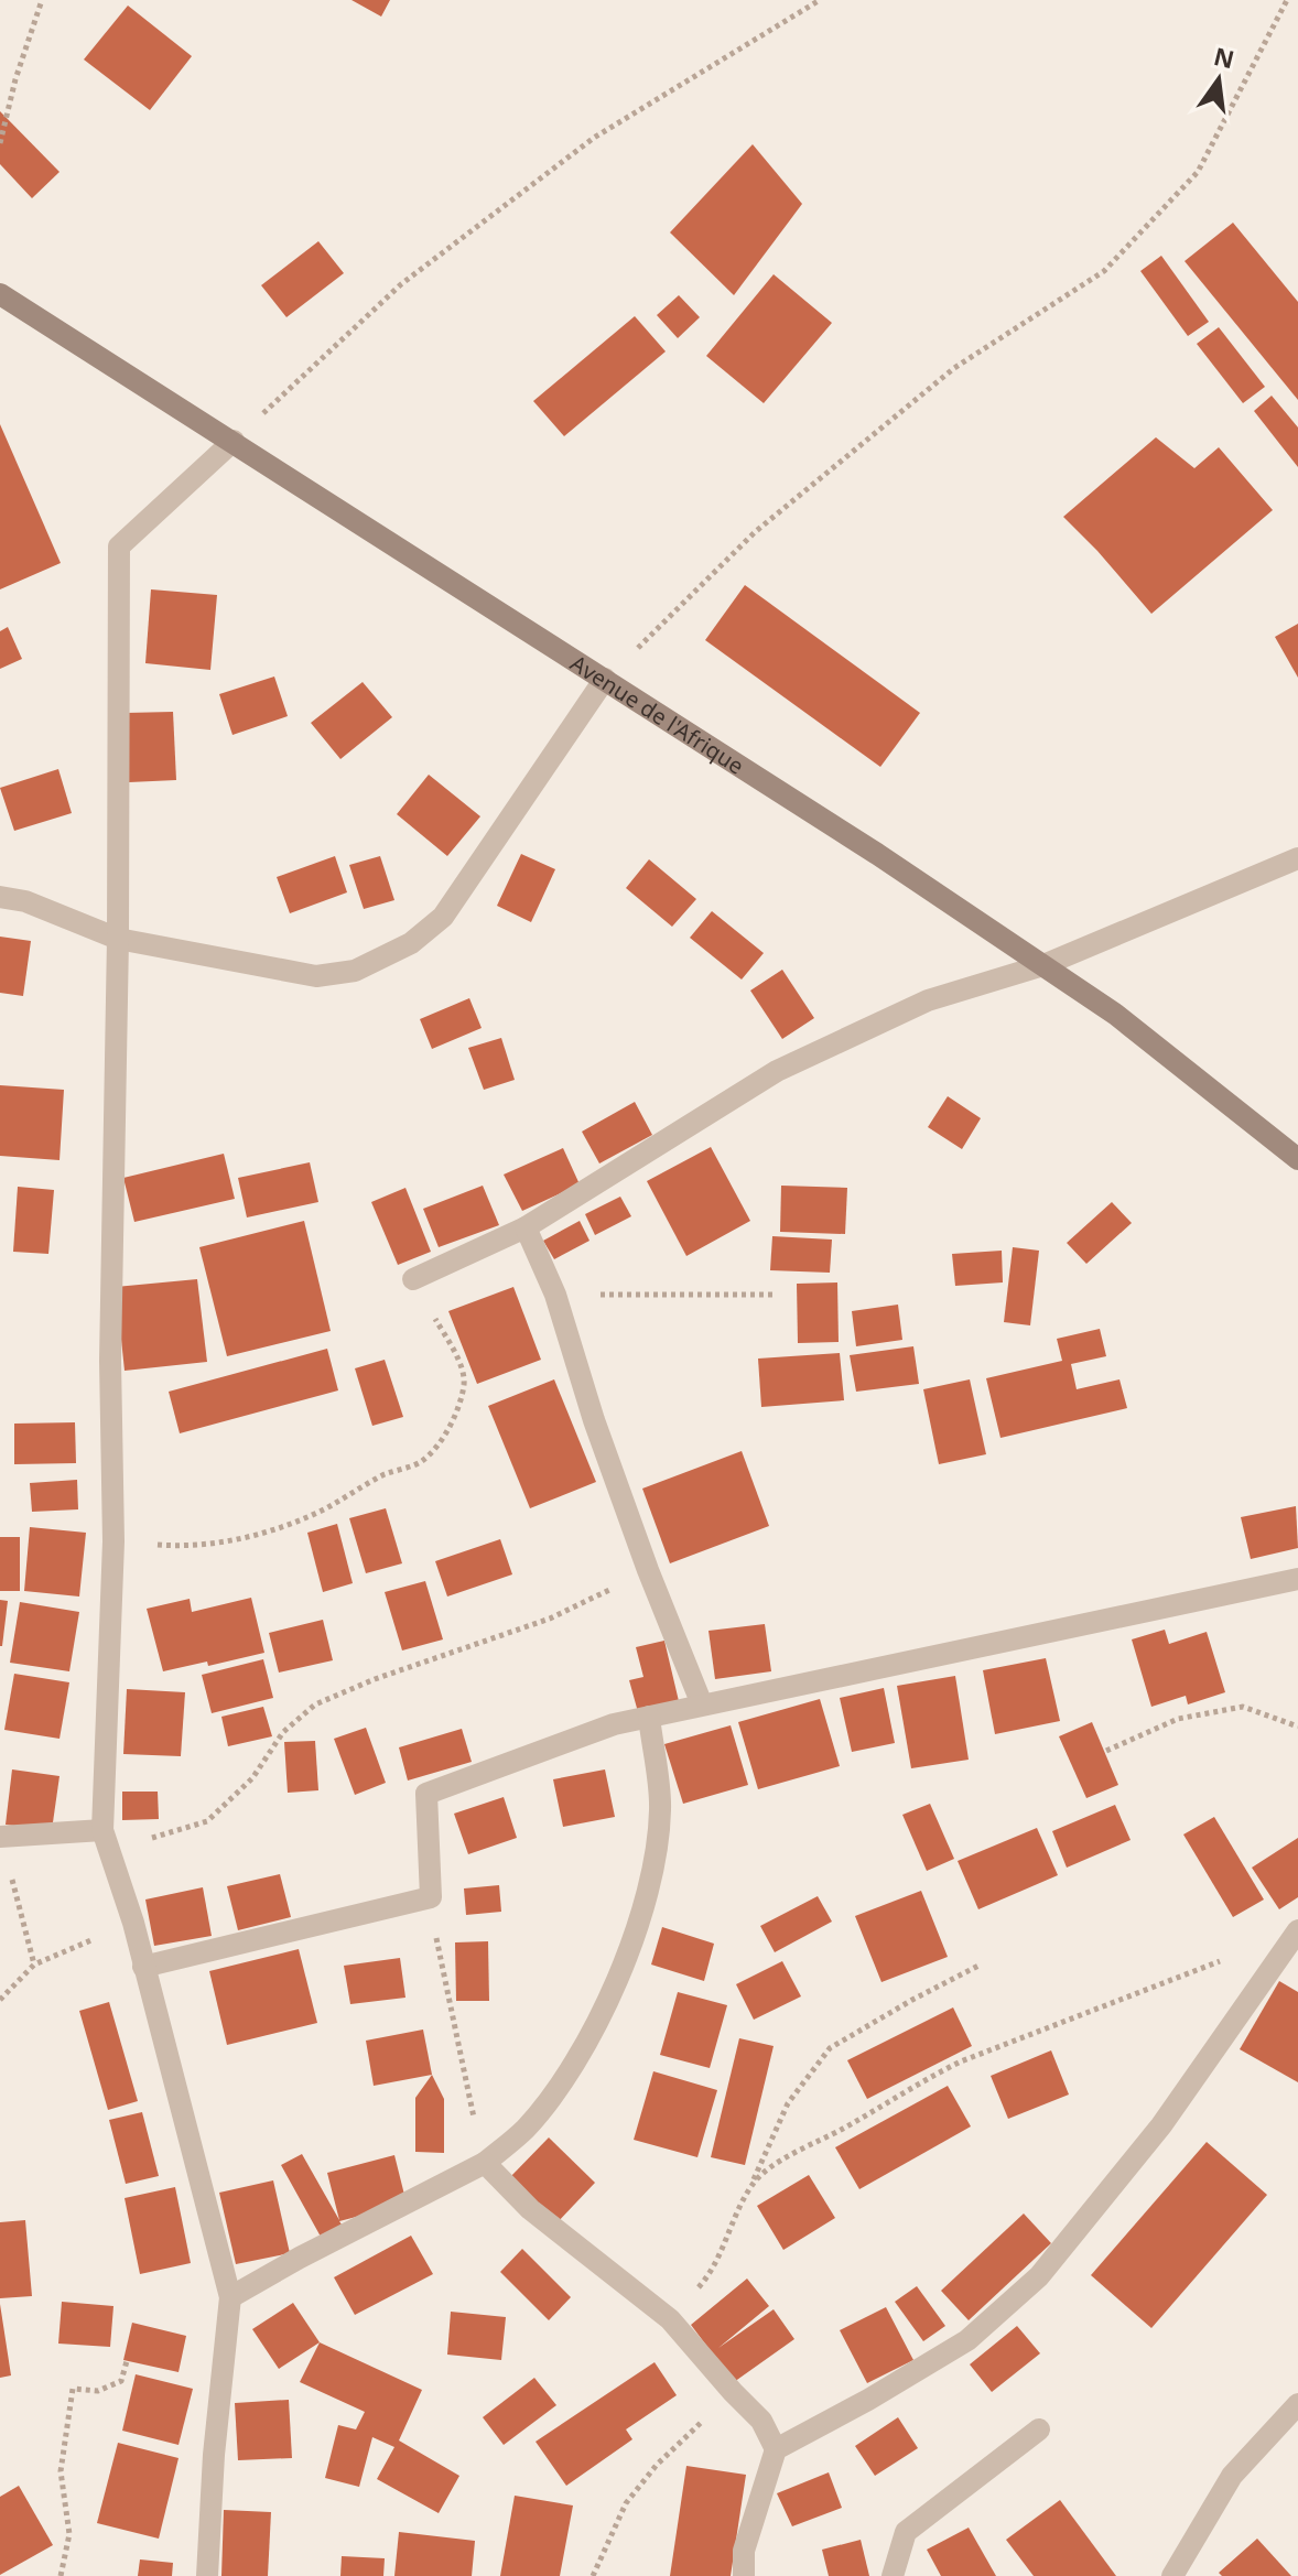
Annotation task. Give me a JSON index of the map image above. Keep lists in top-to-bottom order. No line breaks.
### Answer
{"streets":{"main road":["Avenue de l'Afrique"]},"north":"top"}
